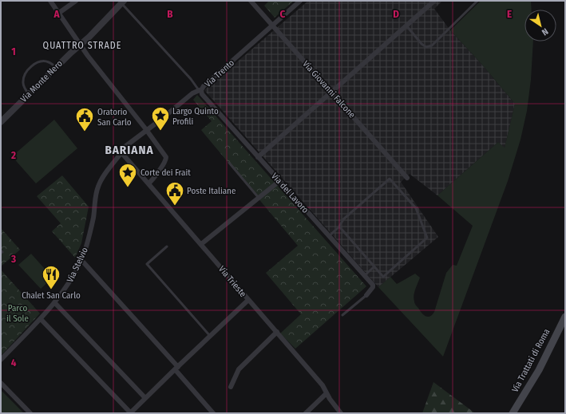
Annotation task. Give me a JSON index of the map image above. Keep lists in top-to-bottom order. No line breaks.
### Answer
{"streets":{"main road":["Via Trattati di Roma"],"street":["Via Trento","Via Monte Nero","Via Giovanni Falcone","Via del Lavoro","Via Stelvio","Via Trieste"]},"crossings":[["Via Trento","Via Giovanni Falcone"],["Via Trento","Via del Lavoro"],["Via Trento","Via Stelvio"],["Via Trento","Via Trieste"],["Via Stelvio","Via Trieste"]],"districts":["QUATTRO STRADE","BARIANA"],"parks":["Parco il Sole"],"places":{"place":["Largo Quinto Profili","Corte dei Frait"],"public building":["Oratorio San Carlo","Poste Italiane"],"restaurant":["Chalet San Carlo"]},"north":"bottom right","grid":{"columns":["A","B","C","D","E"],"rows":["1","2","3","4"]}}
